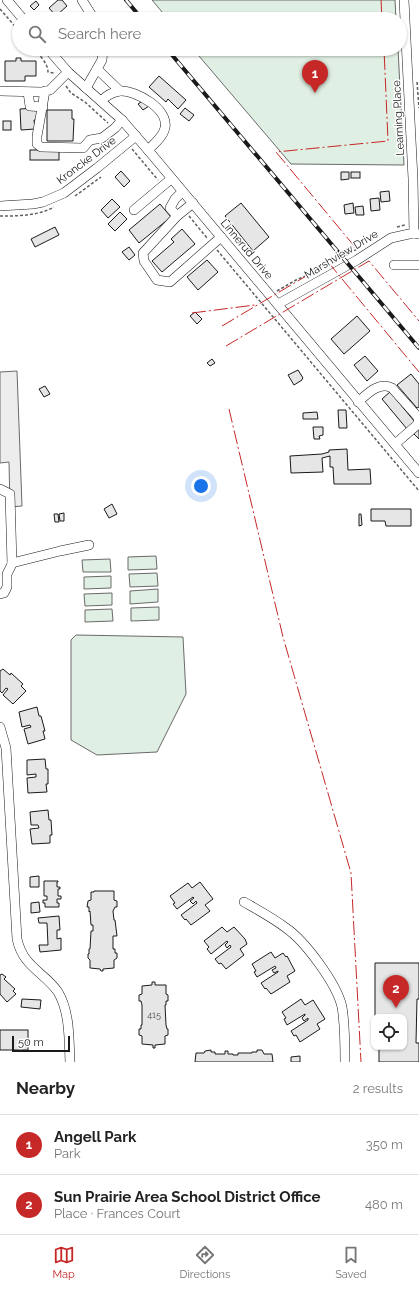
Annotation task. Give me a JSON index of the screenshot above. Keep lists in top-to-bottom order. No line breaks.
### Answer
{"streets":{"street":["Learning Place","Kroncke Drive","Linnerud Drive","Marshview Drive"]},"crossings":[["Learning Place","Marshview Drive"],["Kroncke Drive","Linnerud Drive"],["Linnerud Drive","Marshview Drive"]],"house_numbers":["415"],"scale_bar":"50 m","page":{"search":"Search here","pins":["1","2"],"scale":"50 m","heading":["Nearby","2 results"],"list":[{"mark":"1","name":"Angell Park","note":"Park","value":"350 m"},{"mark":"2","name":"Sun Prairie Area School District Office","note":"Place · Frances Court","value":"480 m"}],"nav":["Map","Directions","Saved"]}}
